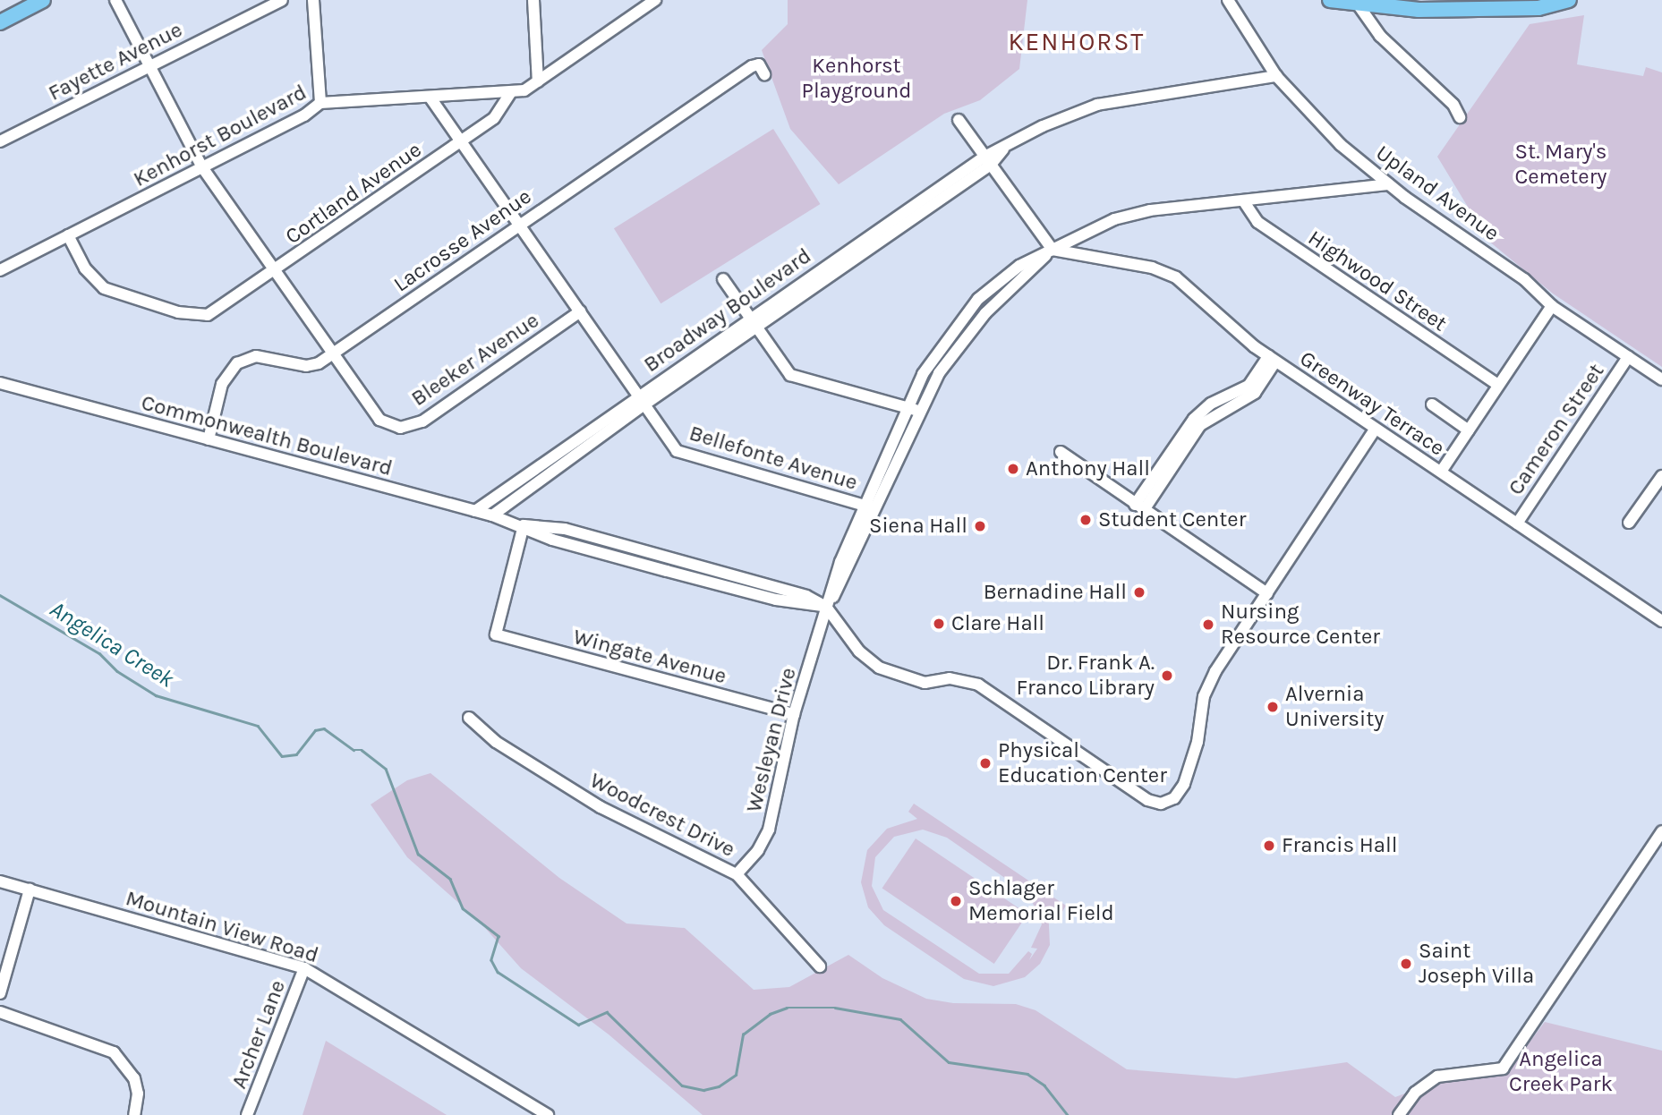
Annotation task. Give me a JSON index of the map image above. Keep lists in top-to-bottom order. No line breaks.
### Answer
{"streets":{"street":["Fayette Avenue","Kenhorst Boulevard","Cortland Avenue","Upland Avenue","Lacrosse Avenue","Highwood Street","Broadway Boulevard","Bleeker Avenue","Greenway Terrace","Cameron Street","Commonwealth Boulevard","Bellefonte Avenue","Wingate Avenue","Wesleyan Drive","Woodcrest Drive","Mountain View Road","Archer Lane"]},"crossings":[["Kenhorst Boulevard","Cortland Avenue"],["Kenhorst Boulevard","Bellefonte Avenue"],["Cortland Avenue","Bellefonte Avenue"],["Upland Avenue","Broadway Boulevard"],["Upland Avenue","Cameron Street"],["Lacrosse Avenue","Bleeker Avenue"],["Lacrosse Avenue","Commonwealth Boulevard"],["Lacrosse Avenue","Bellefonte Avenue"],["Broadway Boulevard","Commonwealth Boulevard"],["Broadway Boulevard","Bellefonte Avenue"],["Bleeker Avenue","Bellefonte Avenue"],["Greenway Terrace","Cameron Street"],["Commonwealth Boulevard","Wingate Avenue"],["Commonwealth Boulevard","Wesleyan Drive"],["Wingate Avenue","Wesleyan Drive"],["Wesleyan Drive","Woodcrest Drive"],["Mountain View Road","Archer Lane"]],"districts":["KENHORST"],"water":["Angelica Creek"],"parks":["Kenhorst Playground","St. Mary's Cemetery","Angelica Creek Park"],"places":["Anthony Hall","Student Center","Siena Hall","Bernadine Hall","Clare Hall","Nursing Resource Center","Dr. Frank A. Franco Library","Alvernia University","Physical Education Center","Francis Hall","Schlager Memorial Field","Saint Joseph Villa"]}
